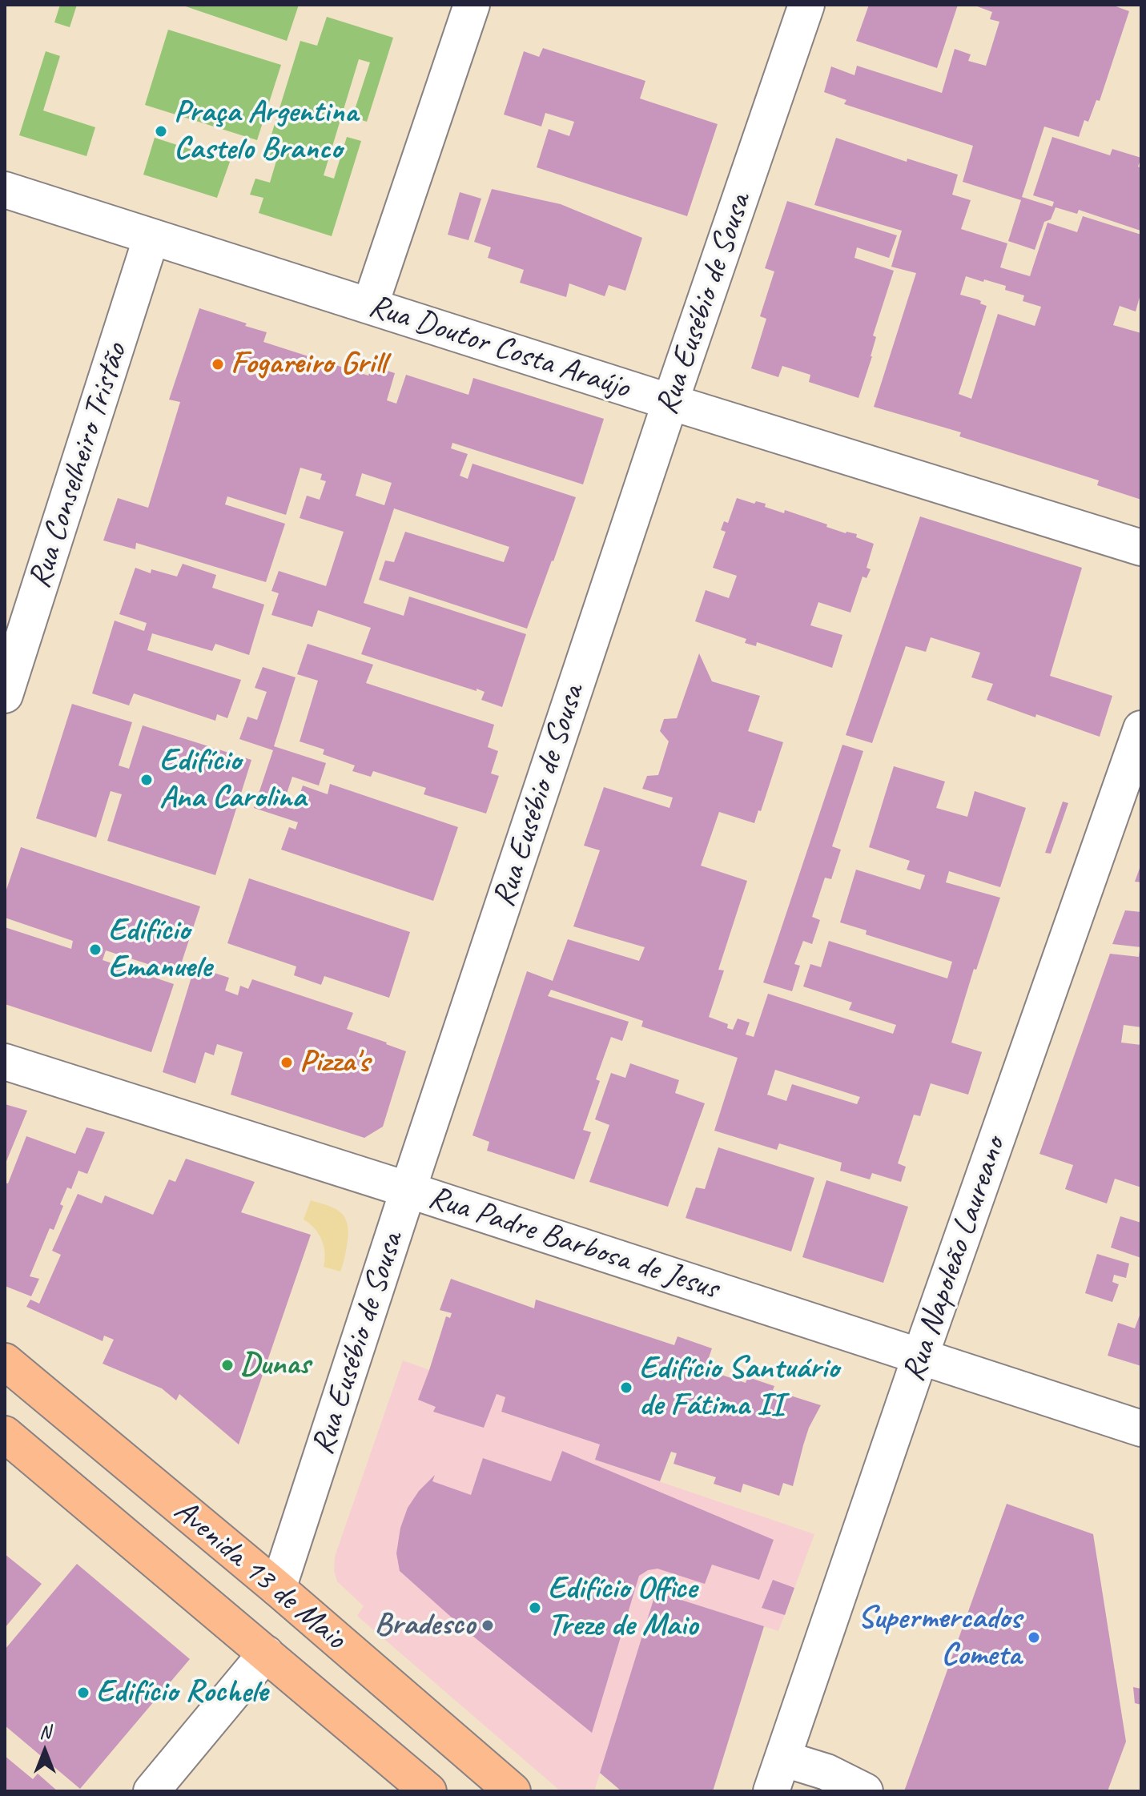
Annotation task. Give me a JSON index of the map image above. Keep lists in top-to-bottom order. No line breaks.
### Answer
{"streets":{"main road":["Avenida 13 de Maio"],"street":["Rua Eusébio de Sousa","Rua Doutor Costa Araújo","Rua Conselheiro Tristão","Rua Padre Barbosa de Jesus","Rua Napoleão Laureano"]},"crossings":[["Rua Eusébio de Sousa","Rua Doutor Costa Araújo"],["Rua Eusébio de Sousa","Rua Padre Barbosa de Jesus"],["Rua Eusébio de Sousa","Avenida 13 de Maio"],["Rua Doutor Costa Araújo","Rua Conselheiro Tristão"],["Rua Padre Barbosa de Jesus","Rua Napoleão Laureano"]],"places":["Praça Argentina Castelo Branco","Fogareiro Grill","Edifício Ana Carolina","Edifício Emanuele","Pizza's","Dunas","Edifício Santuário de Fátima II","Edifício Office Treze de Maio","Bradesco","Supermercados Cometa","Edifício Rochele"],"north":"top"}
